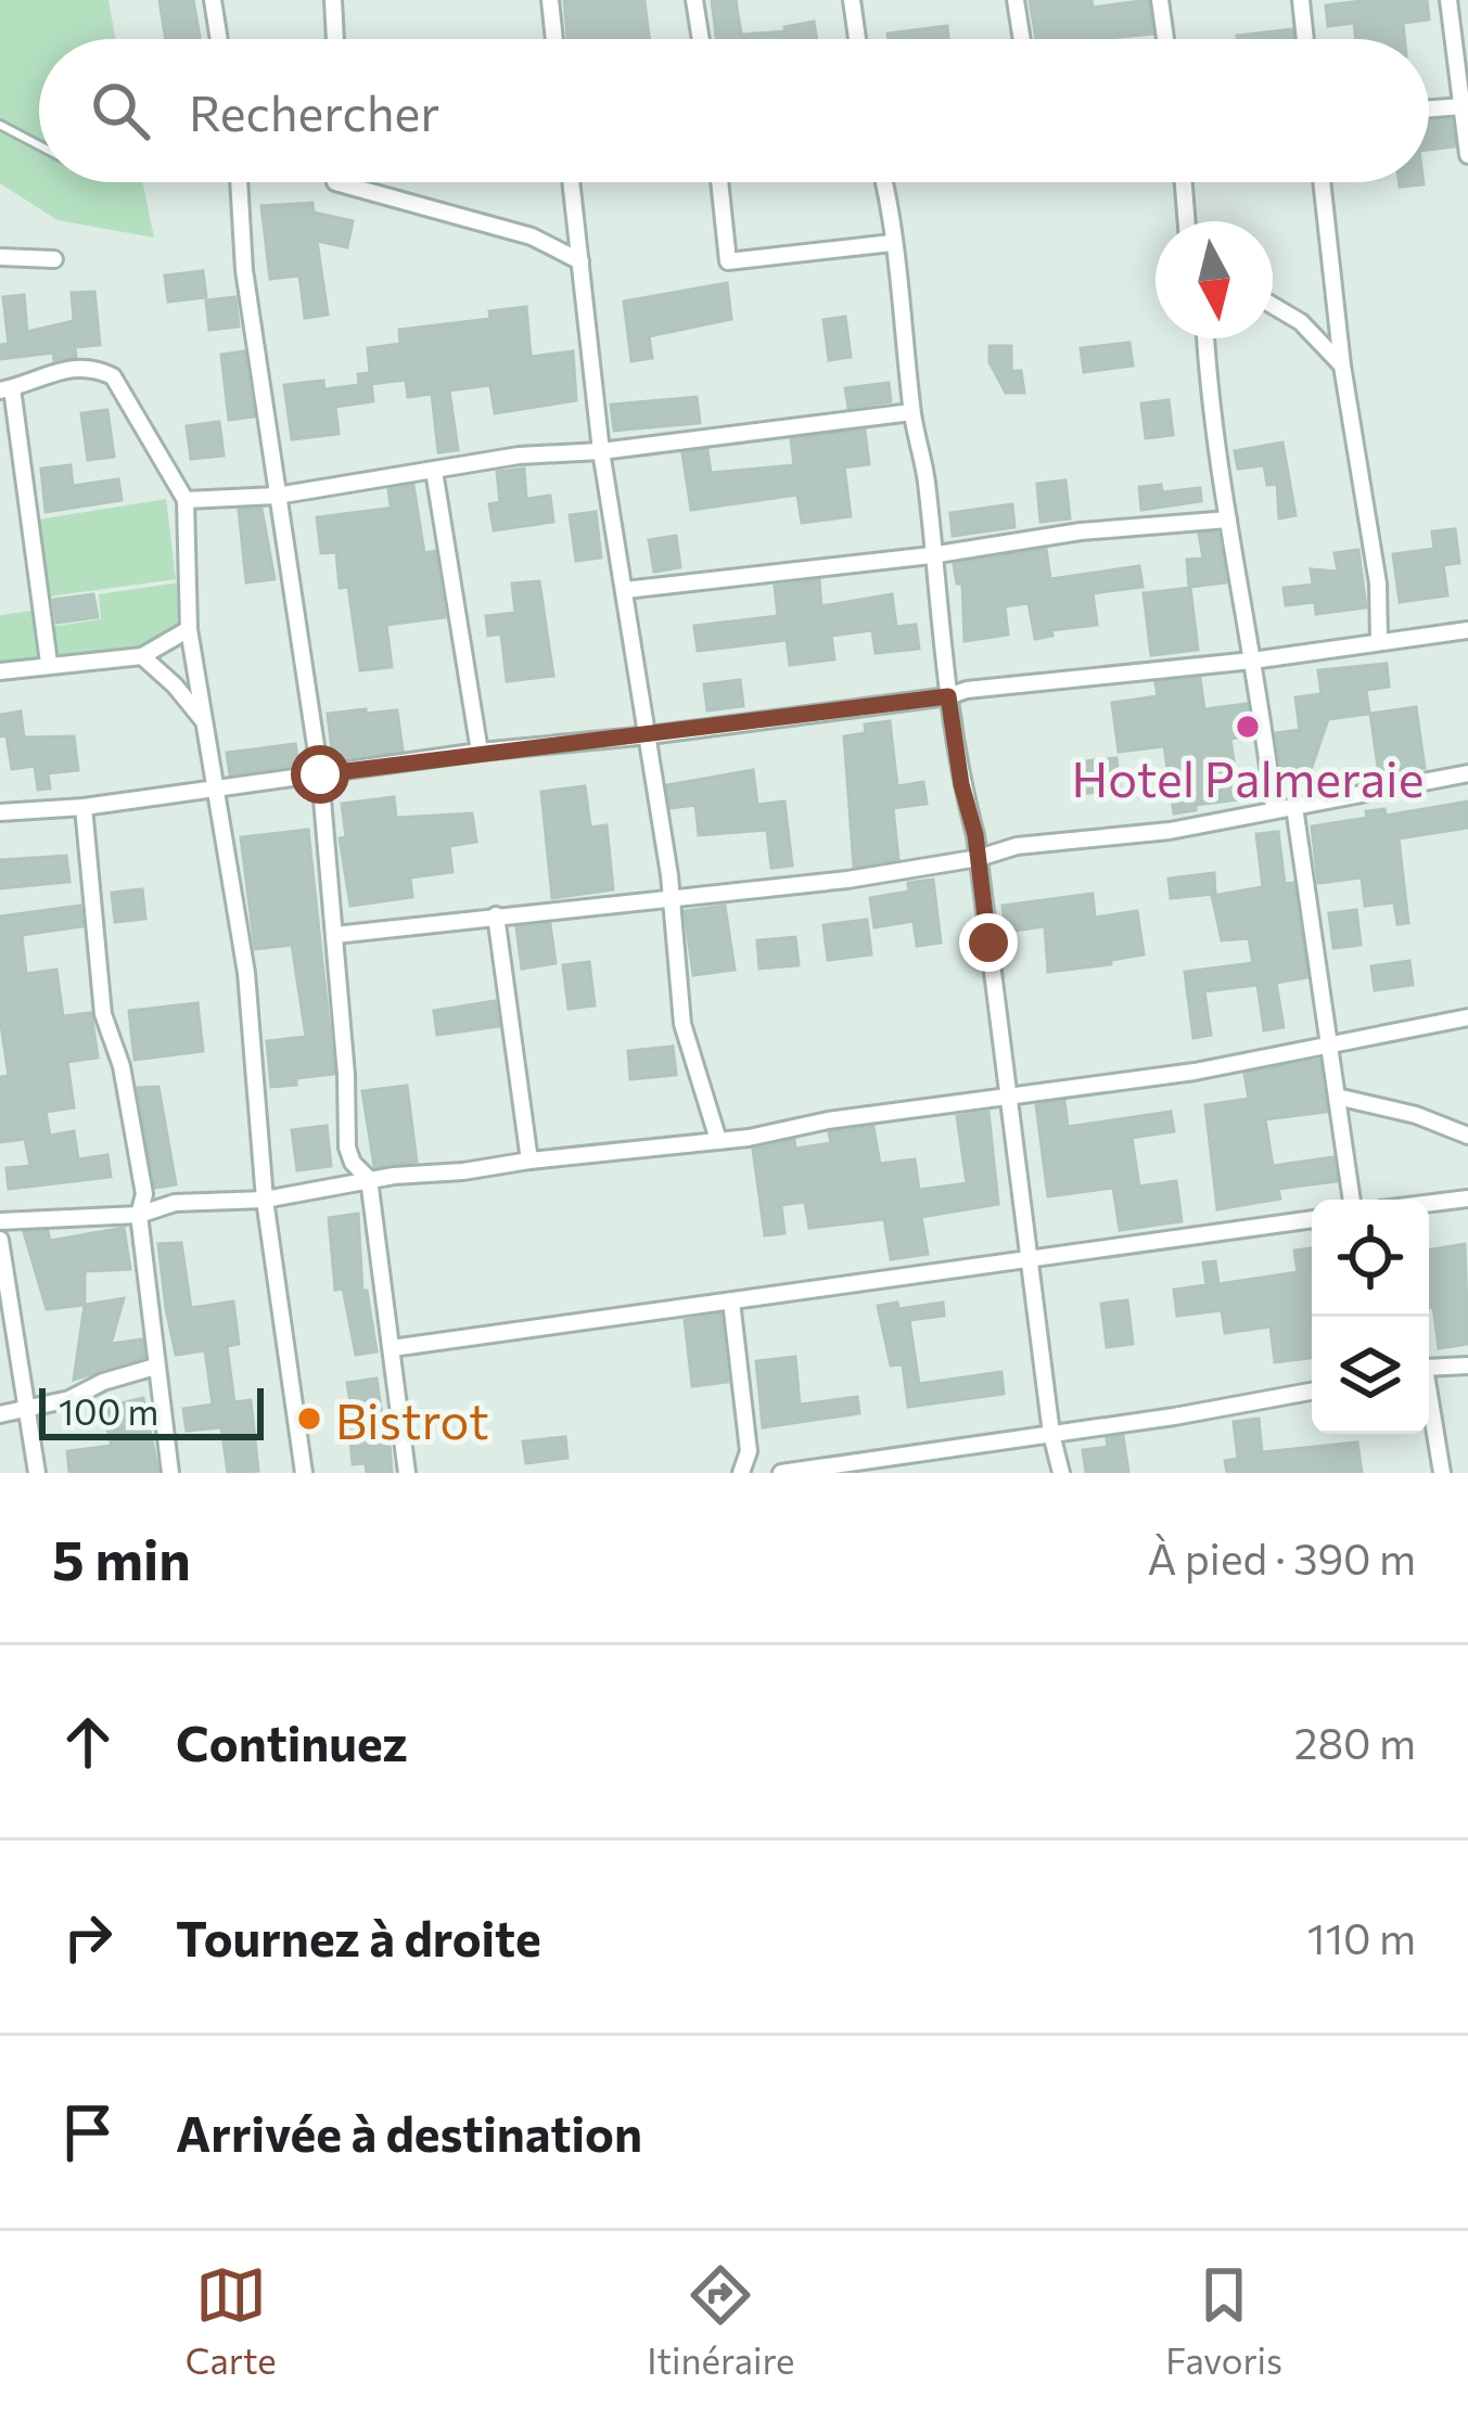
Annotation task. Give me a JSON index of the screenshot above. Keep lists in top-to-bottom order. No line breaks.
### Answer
{"places":["Hotel Palmeraie","Bistrot"],"scale_bar":"100 m","north":"bottom","page":{"search":"Rechercher","scale":"100 m","heading":["5 min","À pied · 390 m"],"list":[["Continuez","280 m"],["Tournez à droite","110 m"],"Arrivée à destination"],"nav":["Carte","Itinéraire","Favoris"]}}
